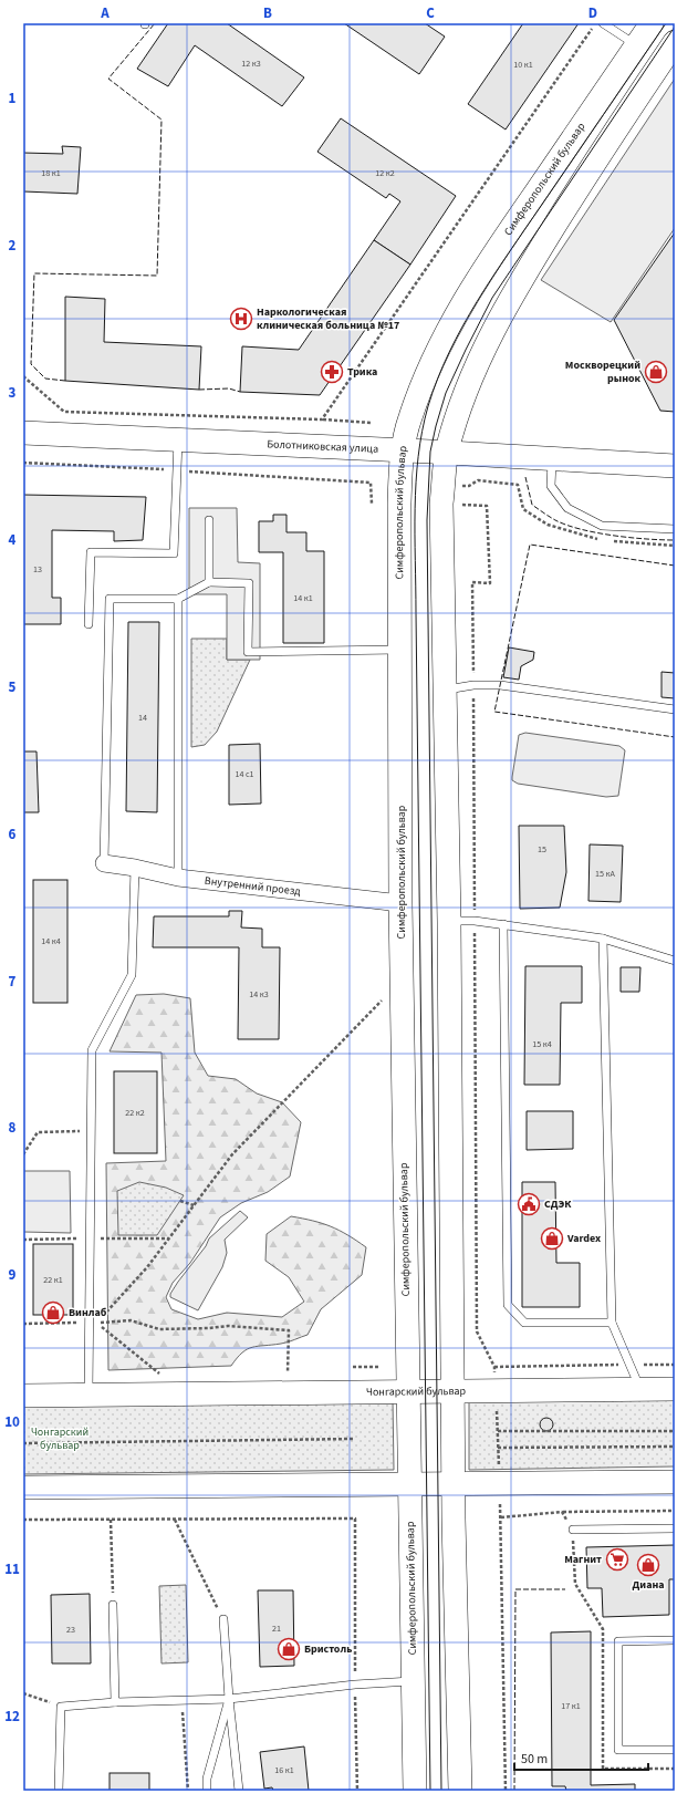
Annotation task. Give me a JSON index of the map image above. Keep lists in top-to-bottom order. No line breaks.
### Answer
{"streets":{"main road":["Симферопольский бульвар","Болотниковская улица","Чонгарский бульвар"],"street":["Внутренний проезд"]},"crossings":[["Симферопольский бульвар","Болотниковская улица"],["Симферопольский бульвар","Внутренний проезд"],["Симферопольский бульвар","Чонгарский бульвар"]],"parks":["Чонгарский бульвар"],"places":{"hospital":["Наркологическая клиническая больница №17"],"pharmacy":["Трика"],"shop":["Москворецкий рынок","Vardex","Винлаб","Диана","Бристоль"],"public building":["СДЭК"],"supermarket":["Магнит"]},"house_numbers":["12 к3","10 к1","18 к1","12 к2","13","14 к1","14","14 с1","15","15 кА","14 к4","14 к3","15 к4","22 к2","22 к1","21","23","17 к1","16 к1"],"scale_bar":"50 m","grid":{"columns":["A","B","C","D"],"rows":["1","2","3","4","5","6","7","8","9","10","11","12"]}}
